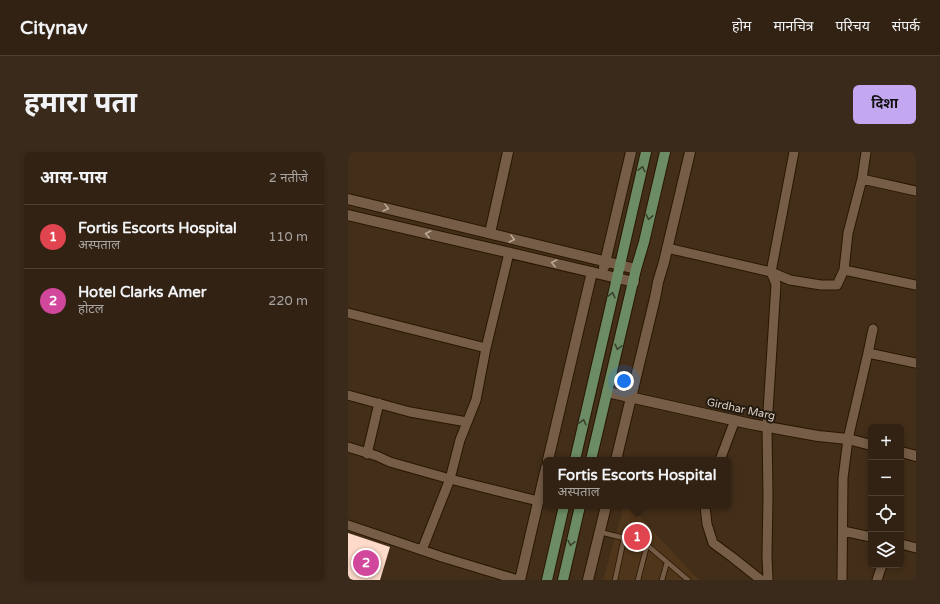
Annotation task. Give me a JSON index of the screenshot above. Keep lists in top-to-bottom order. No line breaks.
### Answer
{"streets":{"street":["Girdhar Marg"]},"page":{"header":"Citynav","nav":["होम","मानचित्र","परिचय","संपर्क"],"buttons":"दिशा","title":"हमारा पता","heading":["आस-पास","2 नतीजे"],"list":[{"mark":"1","name":"Fortis Escorts Hospital","note":"अस्पताल","value":"110 m"},{"mark":"2","name":"Hotel Clarks Amer","note":"होटल","value":"220 m"}],"map_buttons":["+","−"],"popup":["Fortis Escorts Hospital","अस्पताल"],"pins":["1","2"]}}
